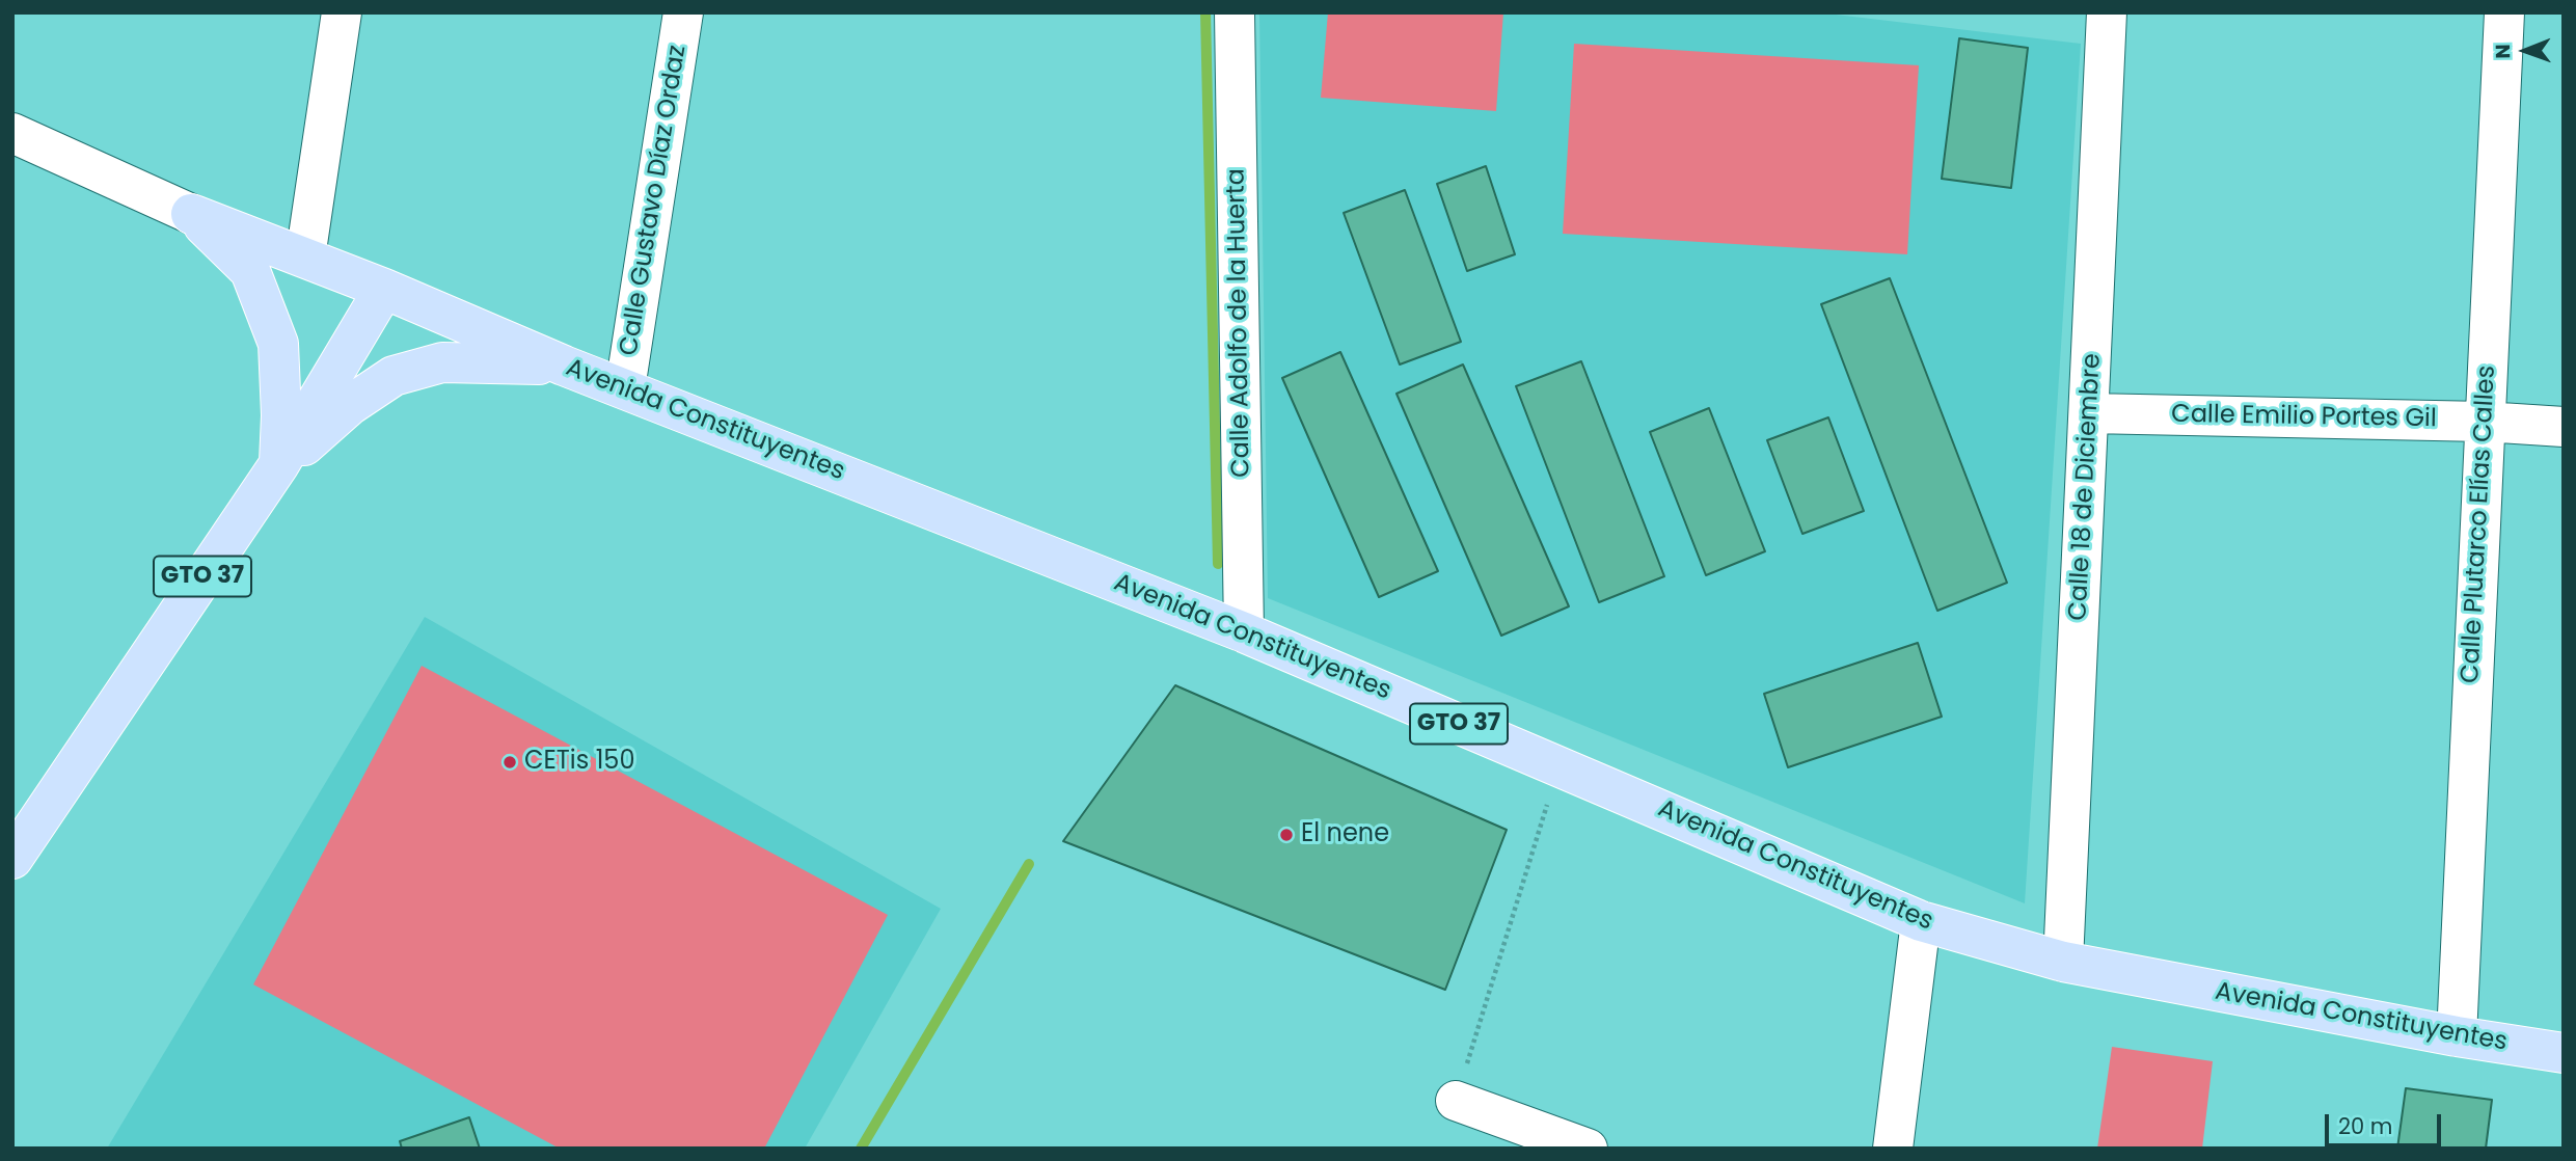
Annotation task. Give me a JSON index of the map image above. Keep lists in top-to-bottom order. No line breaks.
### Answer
{"streets":{"main road":["Avenida Constituyentes","GTO 37"],"street":["Calle Gustavo Díaz Ordaz","Calle Adolfo de la Huerta","Calle Emilio Portes Gil","Calle 18 de Diciembre","Calle Plutarco Elías Calles"]},"crossings":[["Calle Gustavo Díaz Ordaz","Avenida Constituyentes"],["Calle Adolfo de la Huerta","Avenida Constituyentes"],["Calle Emilio Portes Gil","Calle 18 de Diciembre"],["Calle Emilio Portes Gil","Calle Plutarco Elías Calles"],["Avenida Constituyentes","Calle 18 de Diciembre"],["Avenida Constituyentes","Calle Plutarco Elías Calles"],["Avenida Constituyentes","GTO 37"]],"places":["CETis 150","El nene"],"scale_bar":"20 m","north":"left"}
